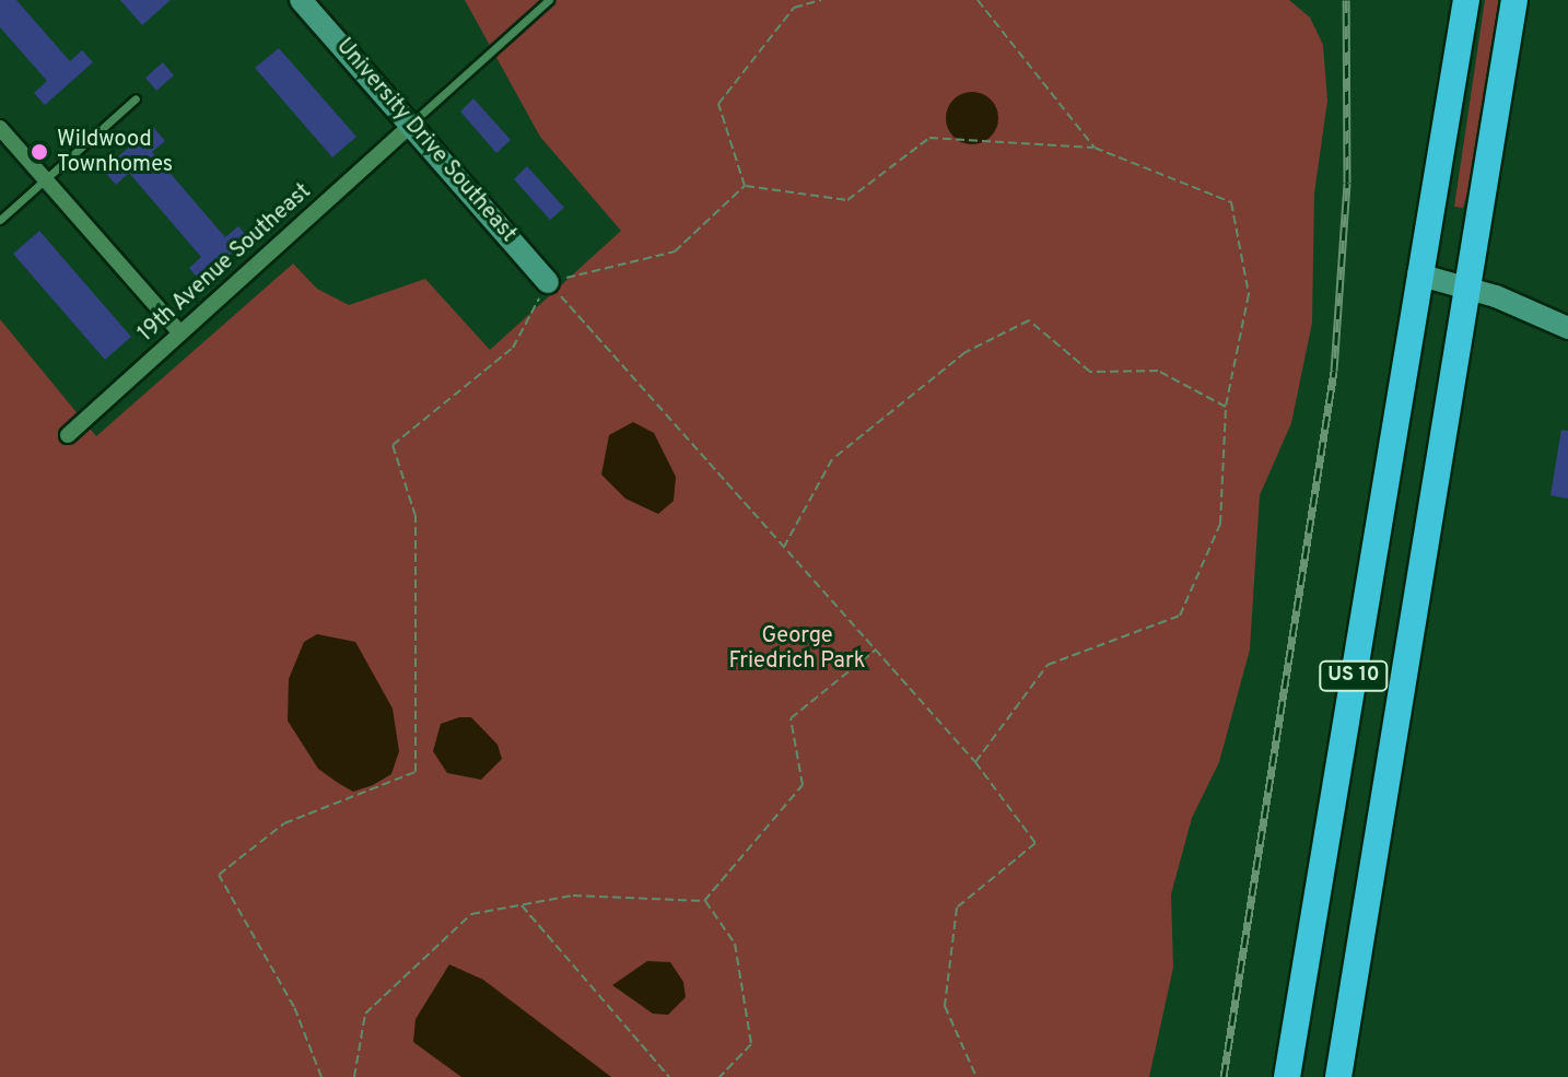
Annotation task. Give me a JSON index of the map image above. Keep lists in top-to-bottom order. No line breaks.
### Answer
{"streets":{"highway":["US 10"],"street":["University Drive Southeast","19th Avenue Southeast"]},"crossings":[["University Drive Southeast","19th Avenue Southeast"]],"parks":["George Friedrich Park"],"places":["Wildwood Townhomes"]}
